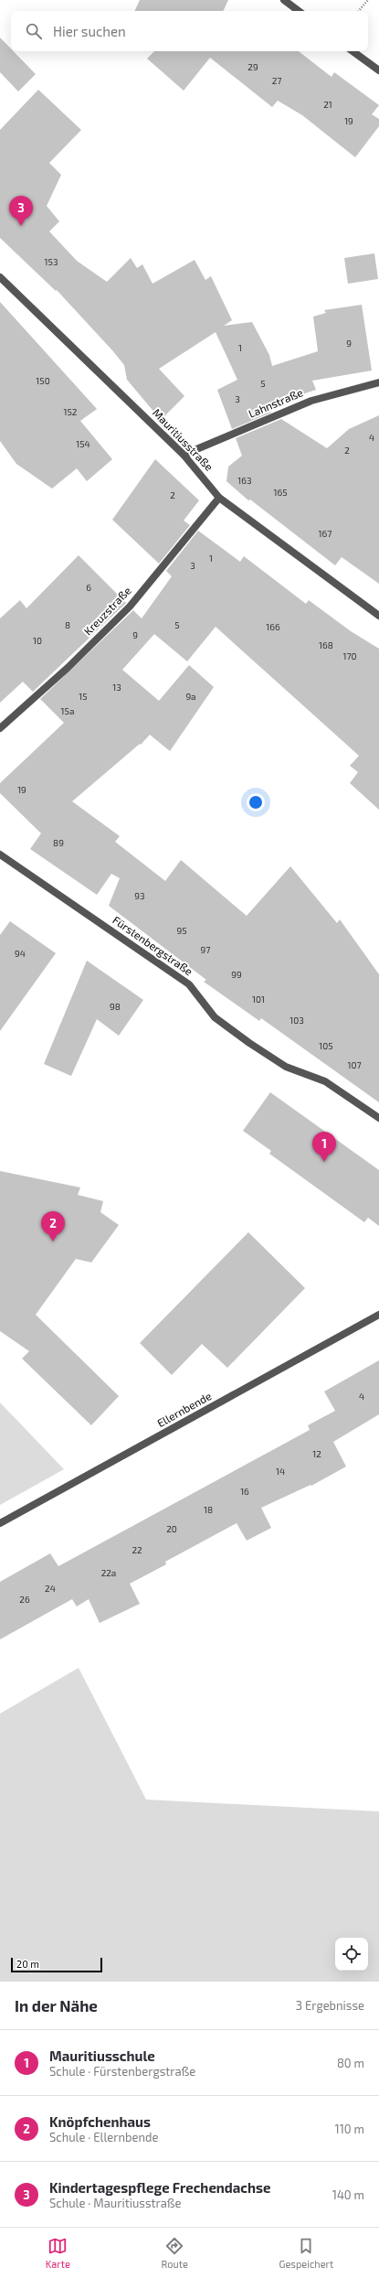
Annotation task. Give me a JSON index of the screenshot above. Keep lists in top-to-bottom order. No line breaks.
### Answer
{"streets":{"street":["Lahnstraße","Mauritiusstraße","Kreuzstraße","Fürstenbergstraße","Ellernbende"]},"crossings":[["Lahnstraße","Mauritiusstraße"],["Mauritiusstraße","Kreuzstraße"]],"house_numbers":["29","27","21","19","153","9","1","150","5","3","152","4","154","2","163","165","2","167","1","3","6","8","5","166","9","10","168","170","13","15","9a","15a","19","89","93","95","97","94","99","101","98","103","105","107","4","12","14","16","18","20","22","22a","24","26"],"scale_bar":"20 m","page":{"search":"Hier suchen","pins":["3","1","2"],"scale":"20 m","heading":["In der Nähe","3 Ergebnisse"],"list":[{"mark":"1","name":"Mauritiusschule","note":"Schule · Fürstenbergstraße","value":"80 m"},{"mark":"2","name":"Knöpfchenhaus","note":"Schule · Ellernbende","value":"110 m"},{"mark":"3","name":"Kindertagespflege Frechendachse","note":"Schule · Mauritiusstraße","value":"140 m"}],"nav":["Karte","Route","Gespeichert"]}}
